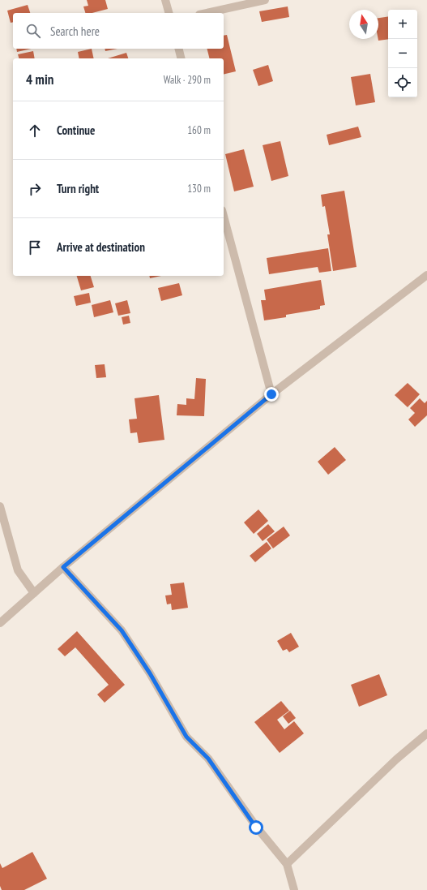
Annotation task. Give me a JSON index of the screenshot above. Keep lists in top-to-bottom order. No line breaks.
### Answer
{"north":"top","page":{"map_buttons":["+","−"],"search":"Search here","heading":["4 min","Walk · 290 m"],"list":[["Continue","160 m"],["Turn right","130 m"],"Arrive at destination"]}}
